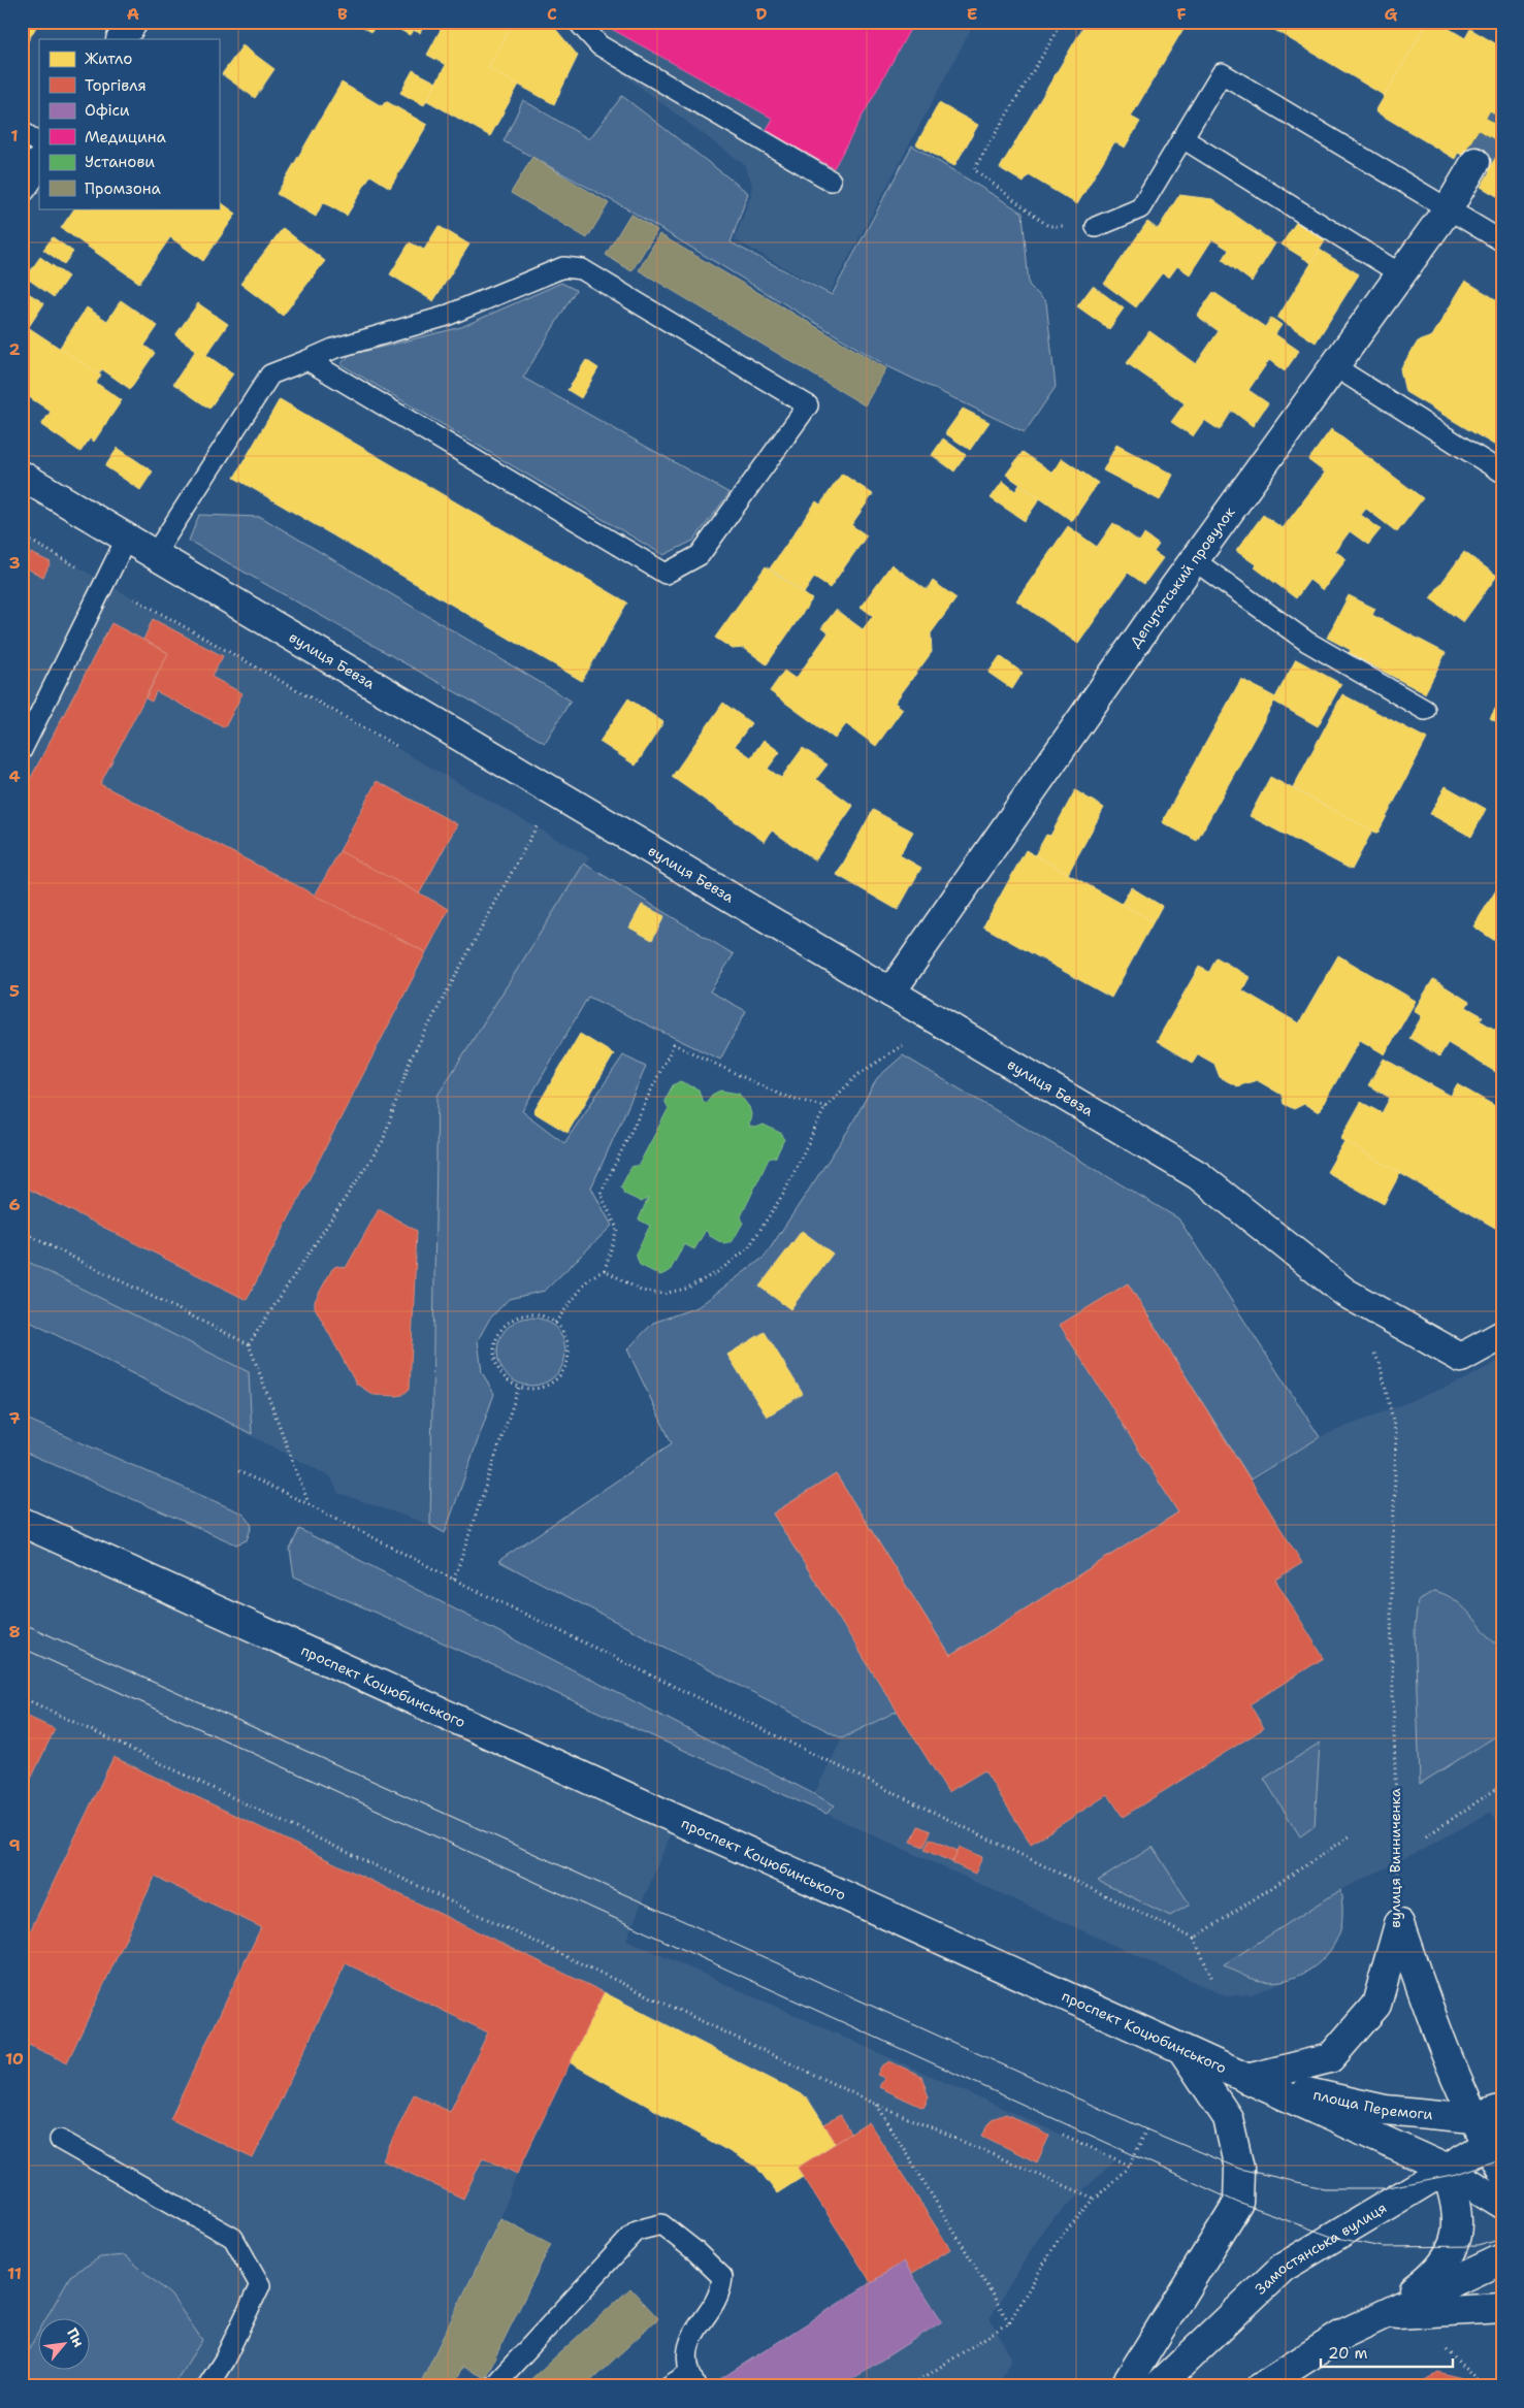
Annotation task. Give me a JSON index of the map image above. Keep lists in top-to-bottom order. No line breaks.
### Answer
{"streets":{"street":["Депутатський провулок","вулиця Бевза","проспект Коцюбинського","вулиця Винниченка","площа Перемоги","Замостянська вулиця"]},"crossings":[["Депутатський провулок","вулиця Бевза"],["проспект Коцюбинського","вулиця Винниченка"],["проспект Коцюбинського","площа Перемоги"],["проспект Коцюбинського","Замостянська вулиця"],["вулиця Винниченка","площа Перемоги"]],"legend":["Житло","Торгівля","Офіси","Медицина","Установи","Промзона"],"scale_bar":"20 m","north":"top right","grid":{"columns":["A","B","C","D","E","F","G"],"rows":["1","2","3","4","5","6","7","8","9","10","11"]}}
